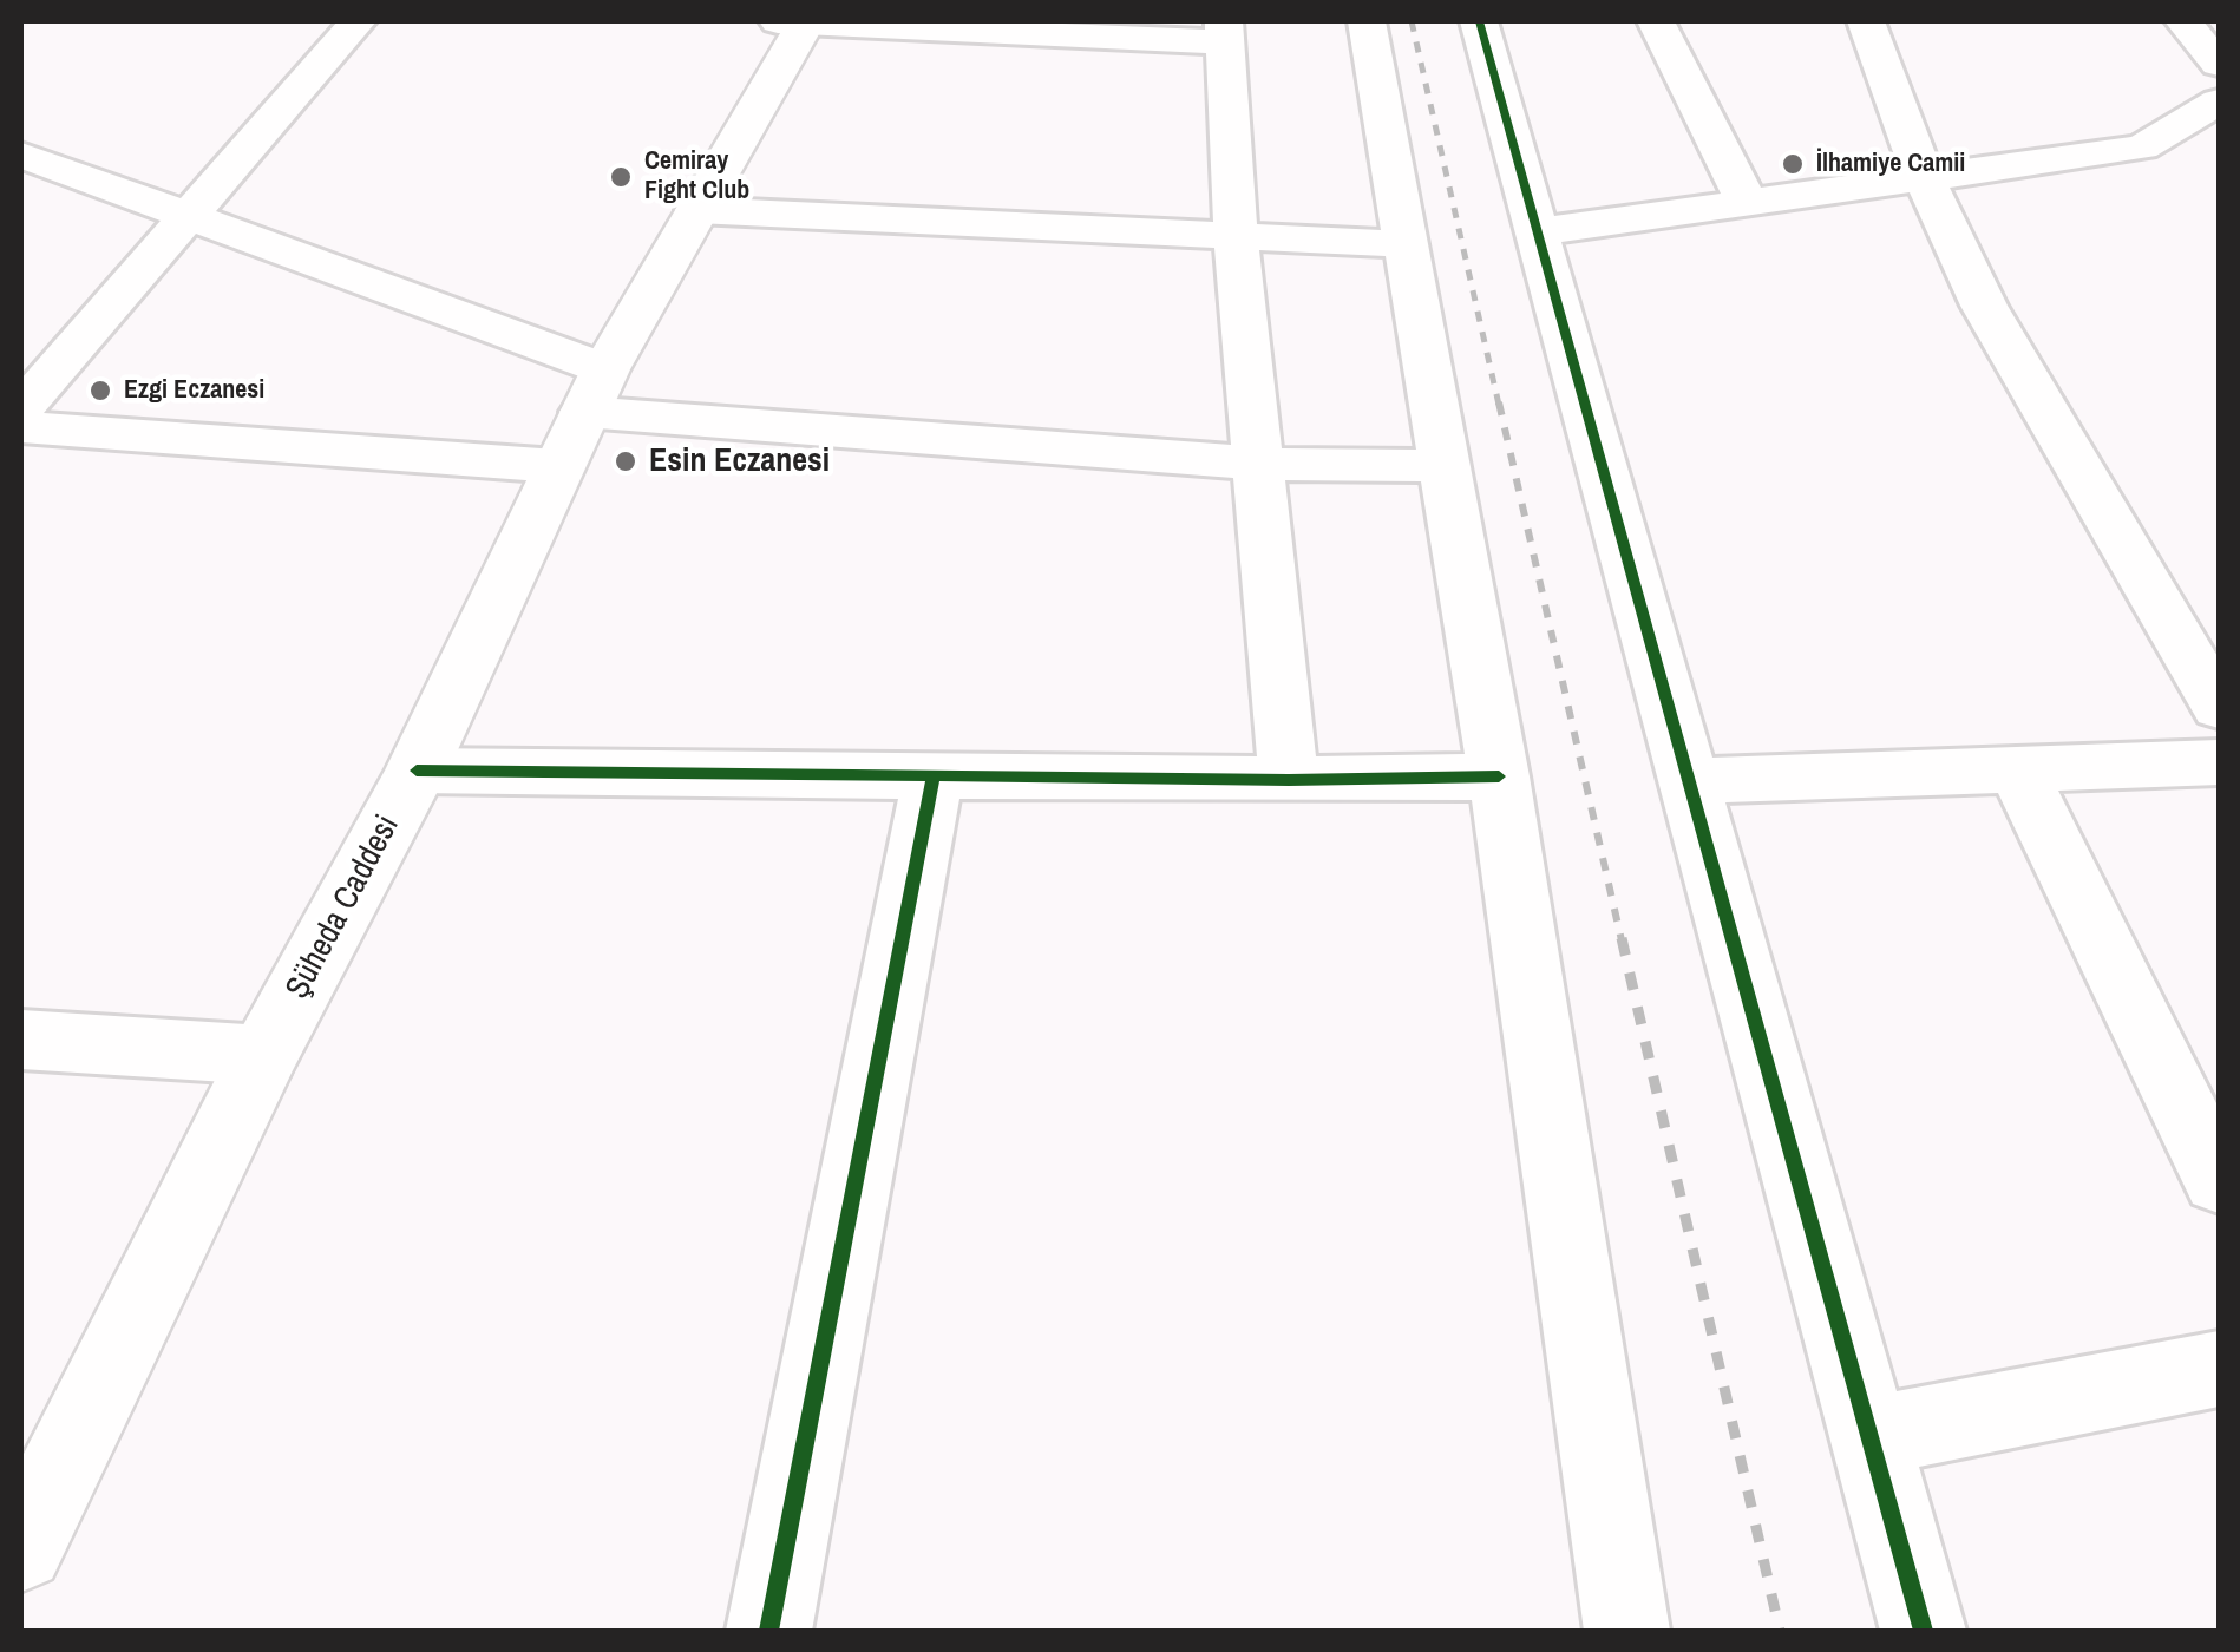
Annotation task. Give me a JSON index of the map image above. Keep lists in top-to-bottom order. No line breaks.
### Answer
{"streets":{"main road":["Şüheda Caddesi"]},"places":["İlhamiye Camii","Cemiray Fight Club","Ezgi Eczanesi","Esin Eczanesi"]}
